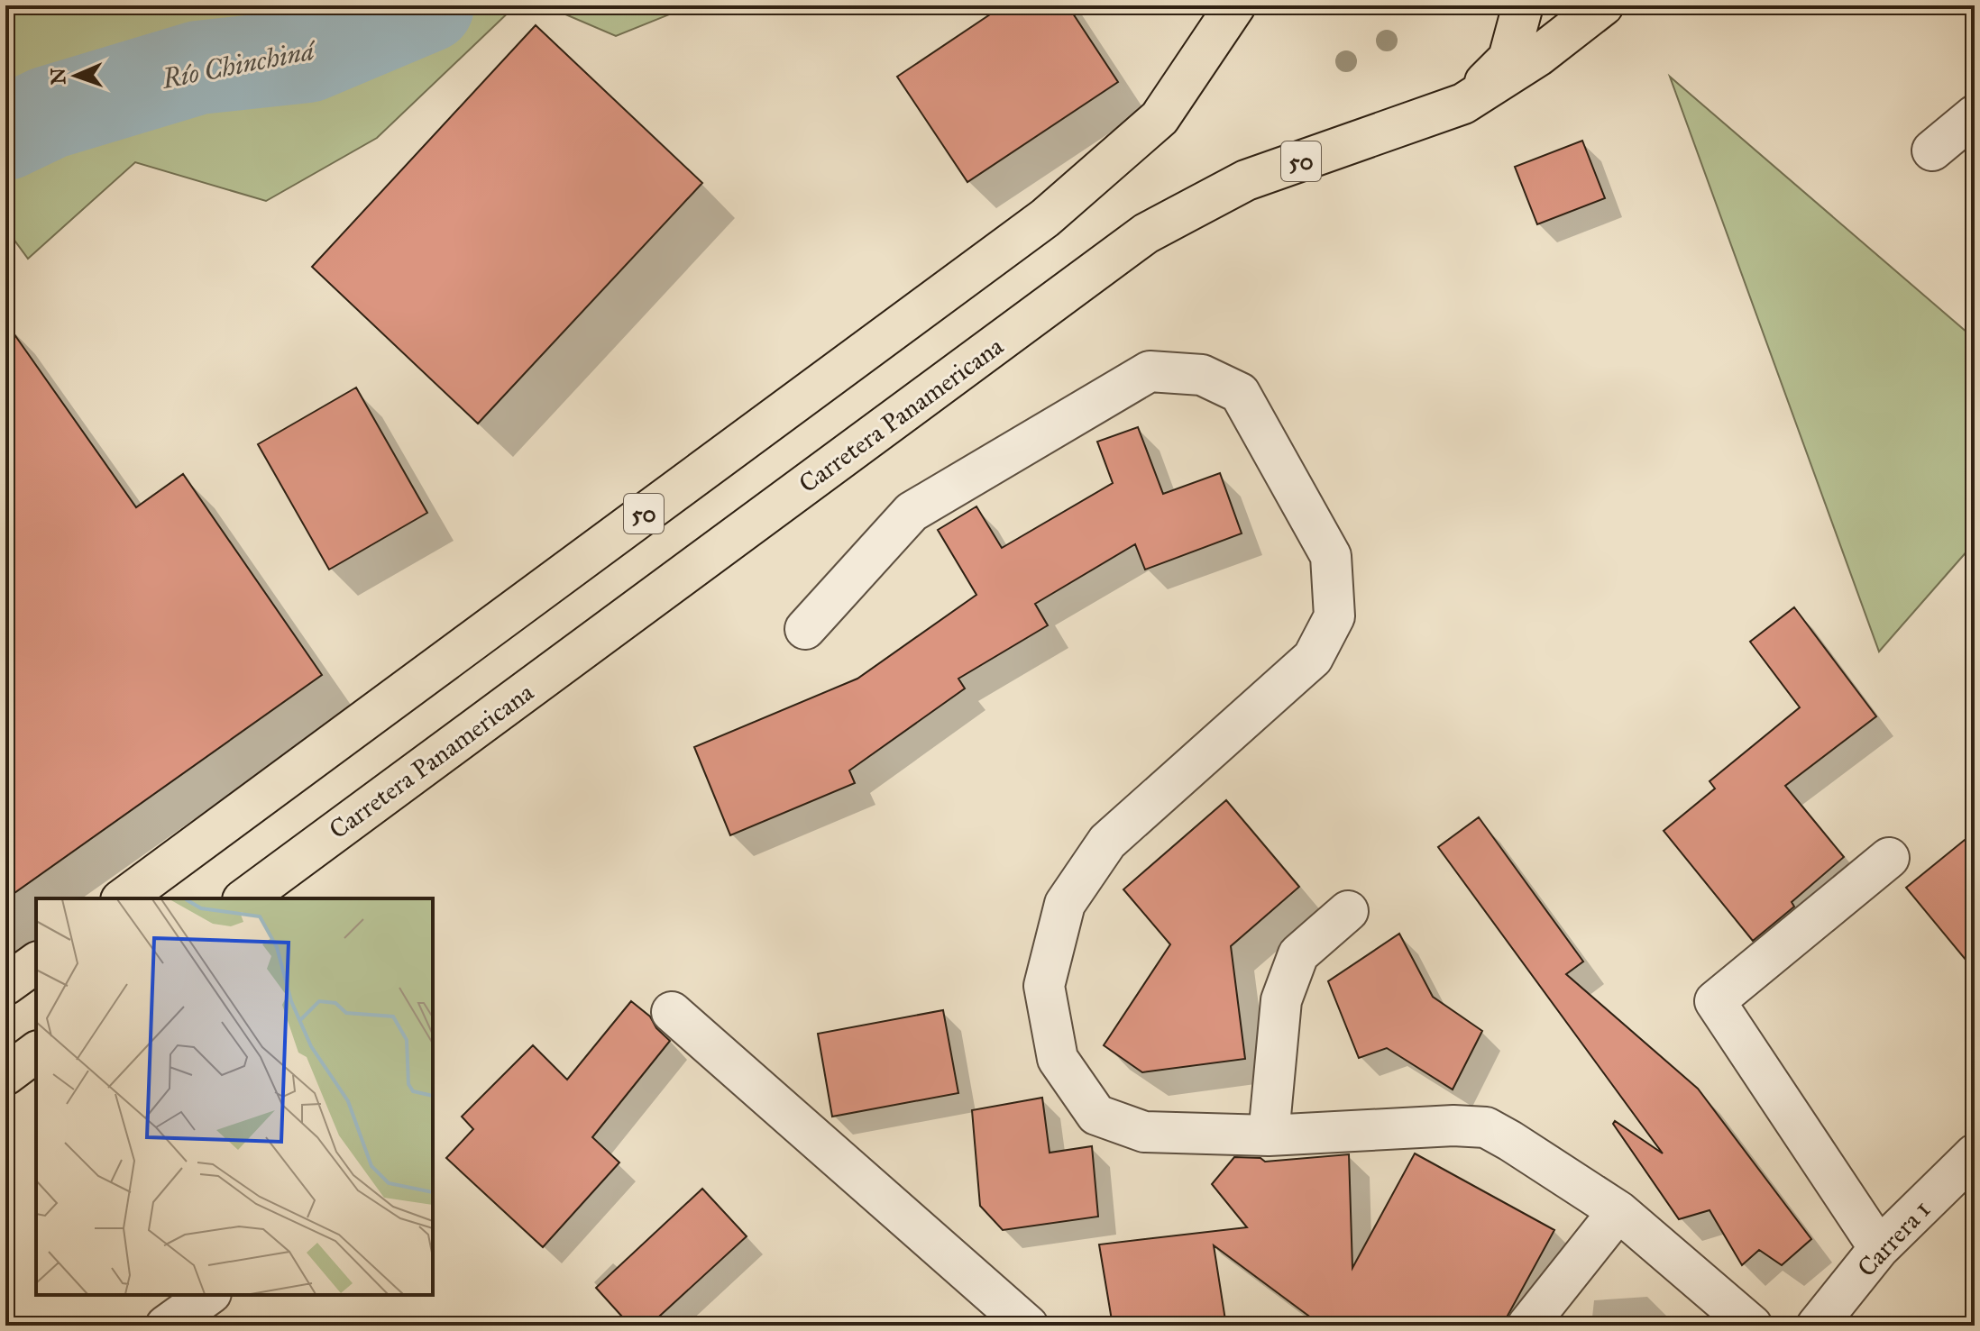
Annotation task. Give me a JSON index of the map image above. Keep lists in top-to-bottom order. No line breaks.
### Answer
{"streets":{"highway":["50","Carretera Panamericana"],"street":["Carrera 1"]},"water":["Río Chinchiná"],"north":"left"}
